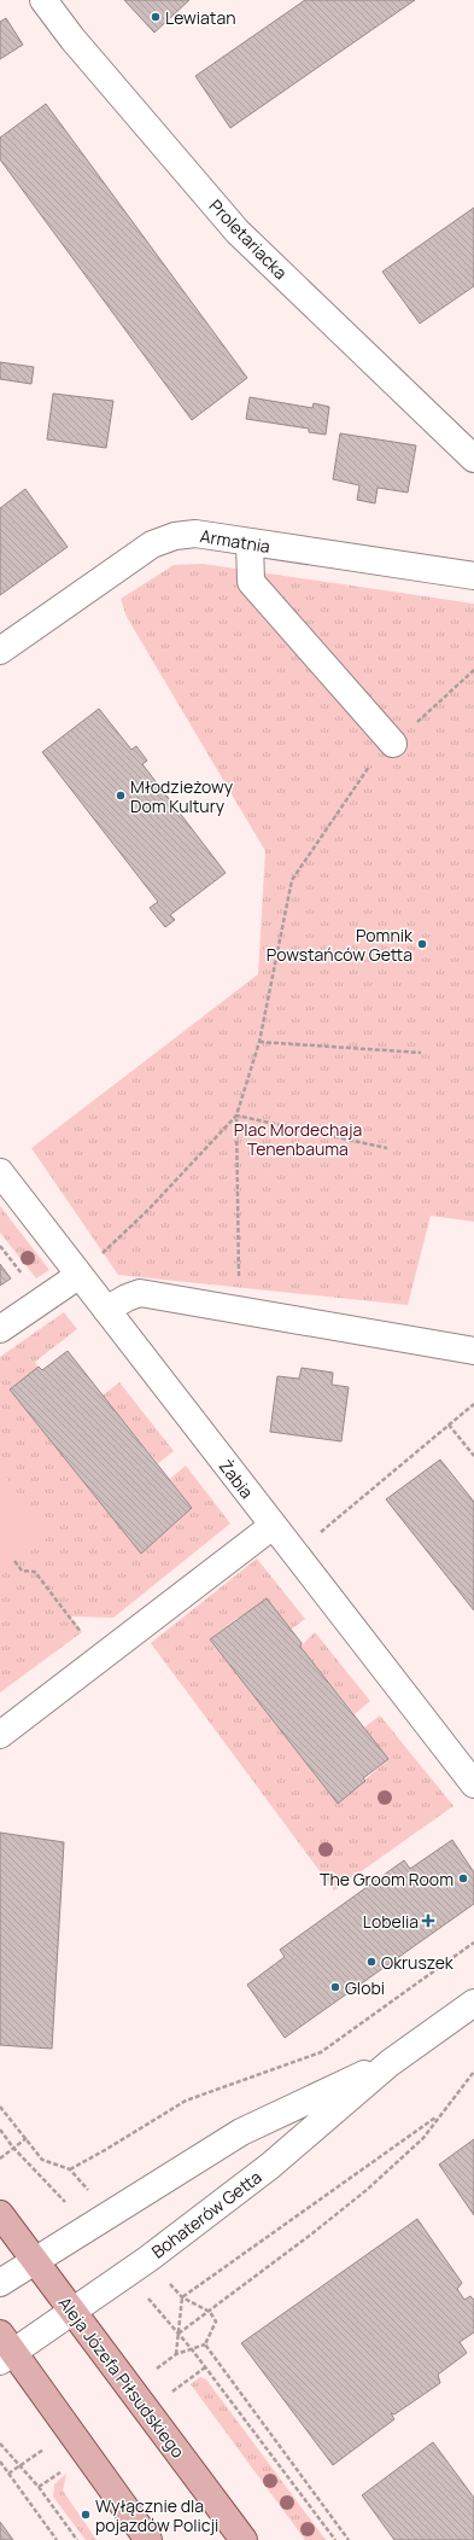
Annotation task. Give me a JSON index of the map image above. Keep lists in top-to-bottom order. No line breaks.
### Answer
{"streets":{"main road":["Aleja Józefa Piłsudskiego"],"street":["Proletariacka","Armatnia","Żabia","Bohaterów Getta"]},"crossings":[["Bohaterów Getta","Aleja Józefa Piłsudskiego"]],"parks":["Plac Mordechaja Tenenbauma"],"places":{"other":["Lewiatan","Młodzieżowy Dom Kultury","Pomnik Powstańców Getta","The Groom Room","Okruszek","Globi","Wyłącznie dla pojazdów Policji"],"health":["Lobelia"]}}
